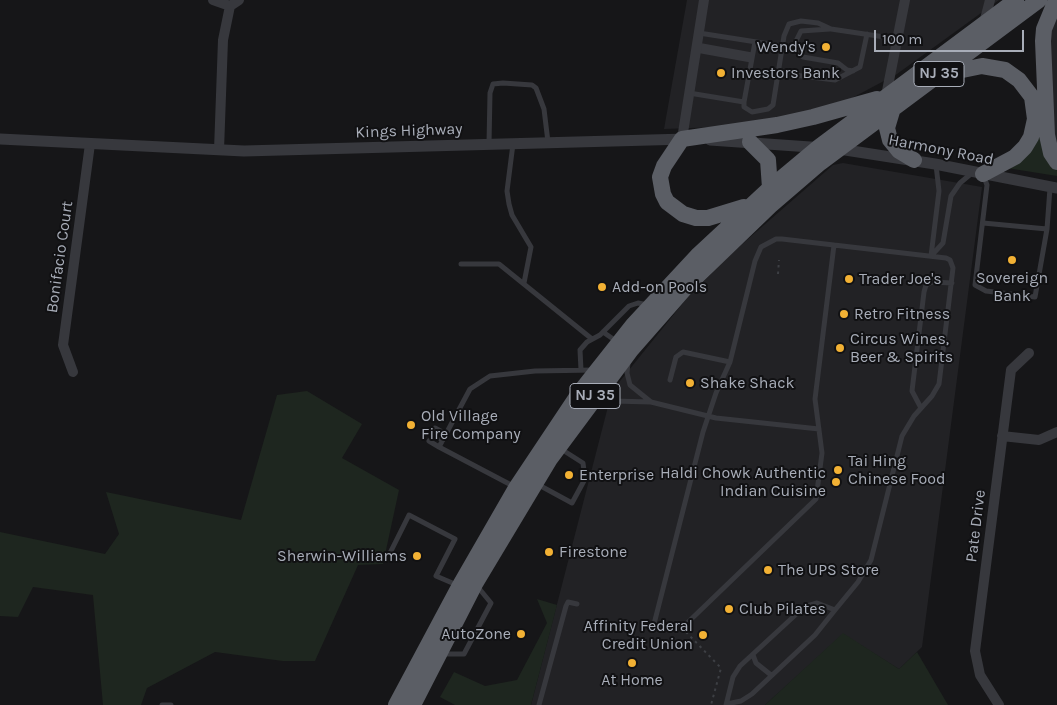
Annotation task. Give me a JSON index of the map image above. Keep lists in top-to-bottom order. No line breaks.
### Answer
{"streets":{"highway":["NJ 35"],"street":["Kings Highway","Harmony Road","Bonifacio Court","Pate Drive"]},"crossings":[["NJ 35","Kings Highway"],["NJ 35","Harmony Road"],["Kings Highway","Harmony Road"],["Kings Highway","Bonifacio Court"]],"places":["Wendy's","Investors Bank","Sovereign Bank","Trader Joe's","Add-on Pools","Retro Fitness","Circus Wines, Beer & Spirits","Shake Shack","Old Village Fire Company","Tai Hing Chinese Food","Enterprise","Haldi Chowk Authentic Indian Cuisine","Firestone","Sherwin-Williams","The UPS Store","Club Pilates","AutoZone","Affinity Federal Credit Union","At Home"],"scale_bar":"100 m"}
